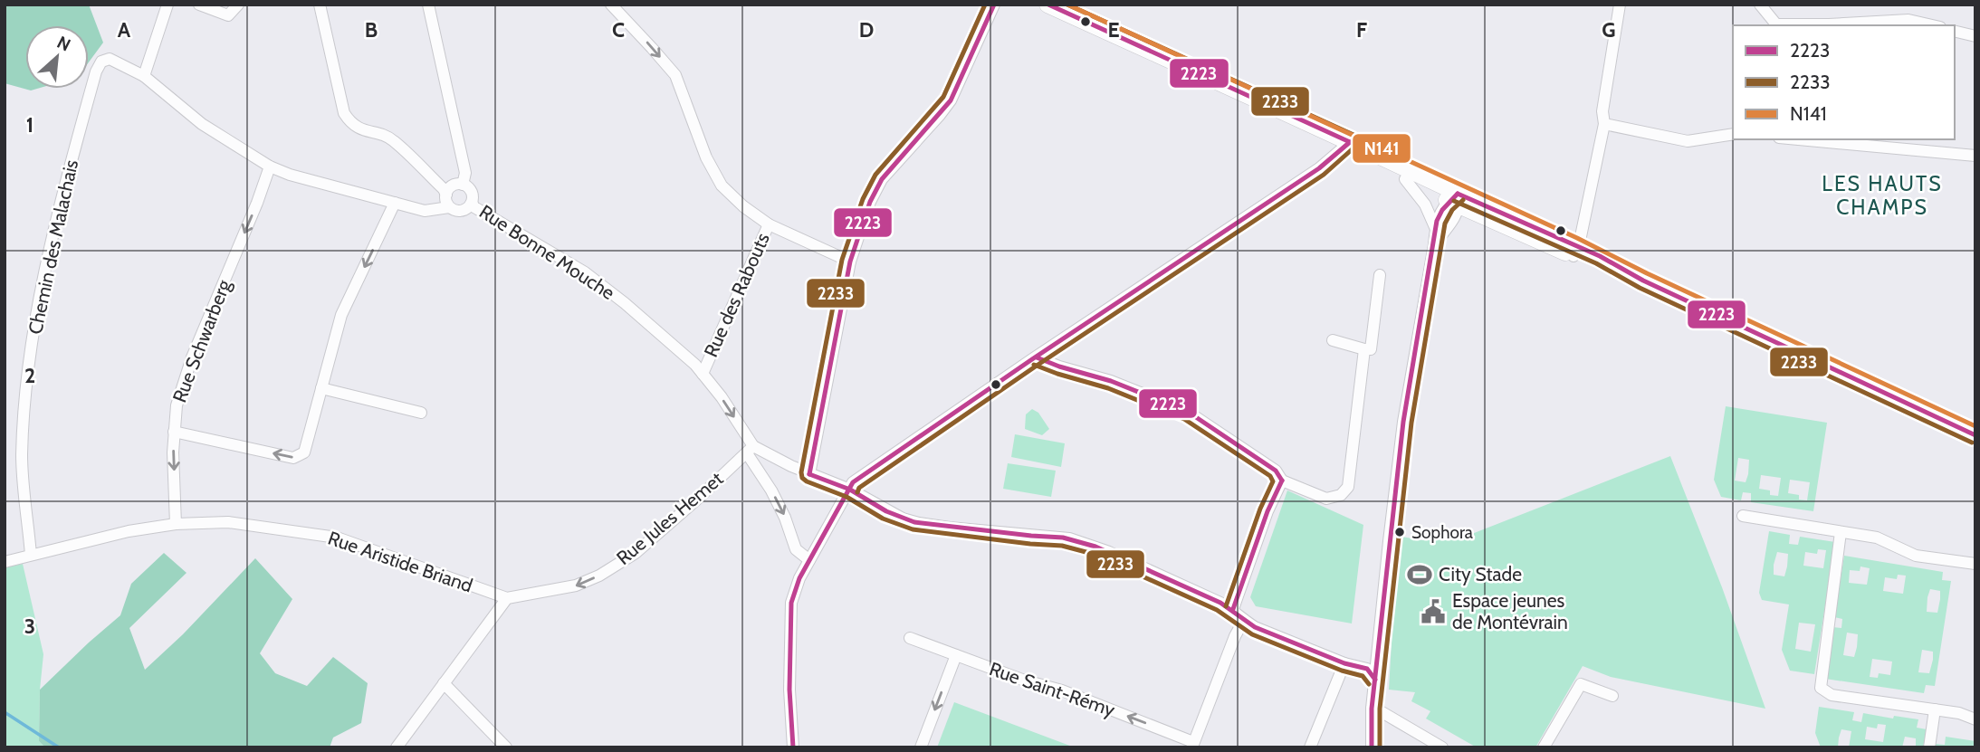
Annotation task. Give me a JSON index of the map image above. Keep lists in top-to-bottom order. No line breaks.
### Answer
{"streets":{"street":["Chemin des Malachais","Rue Bonne Mouche","Rue des Rabouts","Rue Schwarberg","Rue Jules Hemet","Rue Aristide Briand","Rue Saint-Rémy"]},"crossings":[["Chemin des Malachais","Rue Aristide Briand"],["Rue Bonne Mouche","Rue des Rabouts"],["Rue Bonne Mouche","Rue Jules Hemet"],["Rue Schwarberg","Rue Aristide Briand"],["Rue Jules Hemet","Rue Aristide Briand"]],"one_way":["Rue Bonne Mouche","Rue des Rabouts","Rue Schwarberg","Rue Jules Hemet","Rue Saint-Rémy"],"districts":["LES HAUTS CHAMPS"],"places":{"other":["Sophora"],"sports":["City Stade"],"public building":["Espace jeunes de Montévrain"]},"lines":["transit line 2223","transit line 2233","transit line N141"],"legend":["2223","2233","N141"],"north":"top right","grid":{"columns":["A","B","C","D","E","F","G"],"rows":["1","2","3"]}}
